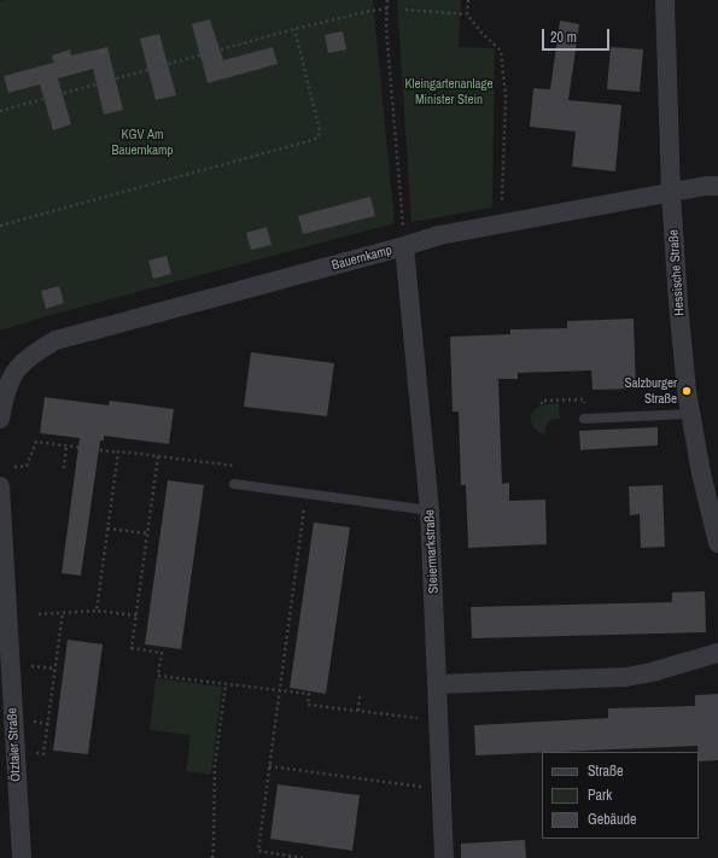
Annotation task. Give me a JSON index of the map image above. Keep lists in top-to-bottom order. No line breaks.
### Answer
{"streets":{"street":["Bauernkamp","Hessische Straße","Steiermarkstraße","Ötztaler Straße"]},"crossings":[["Bauernkamp","Hessische Straße"],["Bauernkamp","Steiermarkstraße"]],"parks":["Kleingartenanlage Minister Stein","KGV Am Bauernkamp"],"places":["Salzburger Straße"],"legend":["Straße","Park","Gebäude"],"scale_bar":"20 m"}
